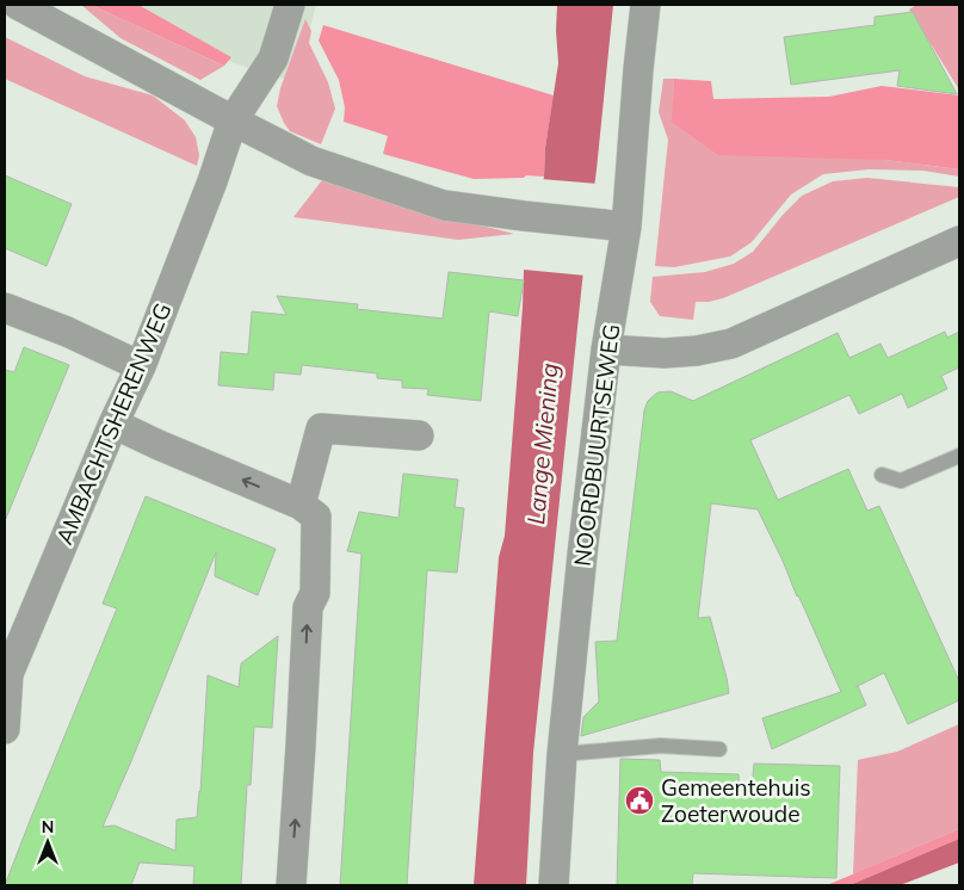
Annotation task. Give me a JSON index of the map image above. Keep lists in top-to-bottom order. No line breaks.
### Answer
{"streets":{"street":["AMBACHTSHERENWEG","NOORDBUURTSEWEG"]},"water":["Lange Miening"],"places":{"public building":["Gemeentehuis Zoeterwoude"]},"north":"top"}
